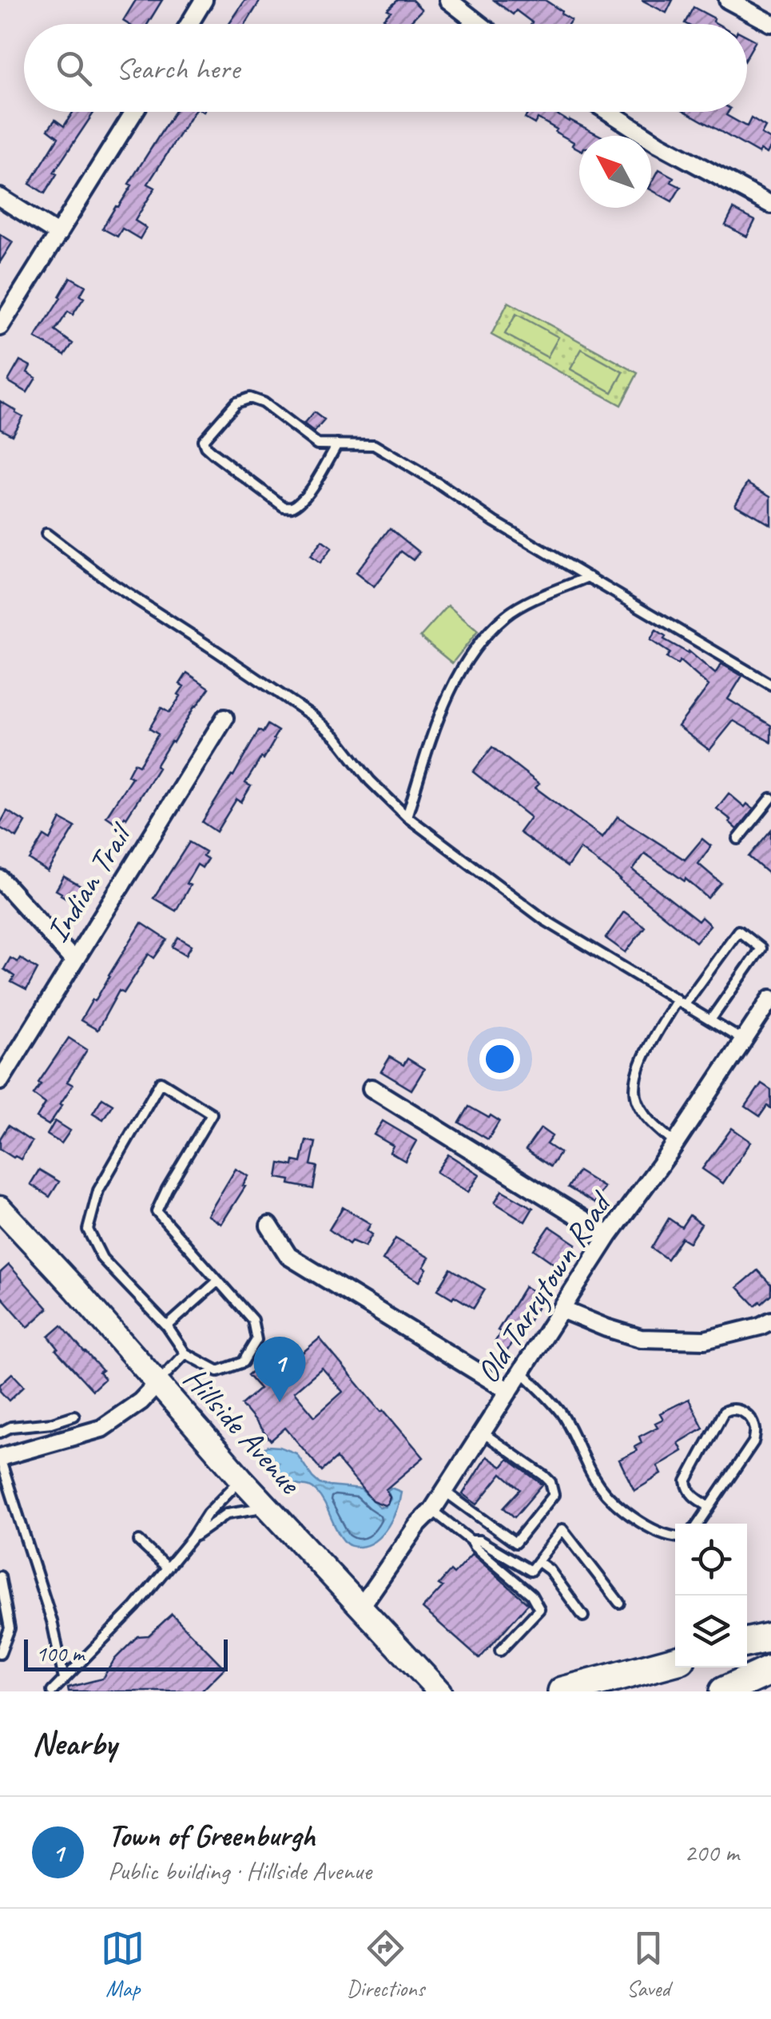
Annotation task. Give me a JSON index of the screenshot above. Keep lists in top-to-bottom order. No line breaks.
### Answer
{"streets":{"main road":["Hillside Avenue"],"street":["Indian Trail","Old Tarrytown Road"]},"crossings":[["Old Tarrytown Road","Hillside Avenue"]],"scale_bar":"100 m","north":"top left","page":{"search":"Search here","pins":"1","scale":"100 m","heading":"Nearby","list":[{"mark":"1","name":"Town of Greenburgh","note":"Public building · Hillside Avenue","value":"200 m"}],"nav":["Map","Directions","Saved"]}}
